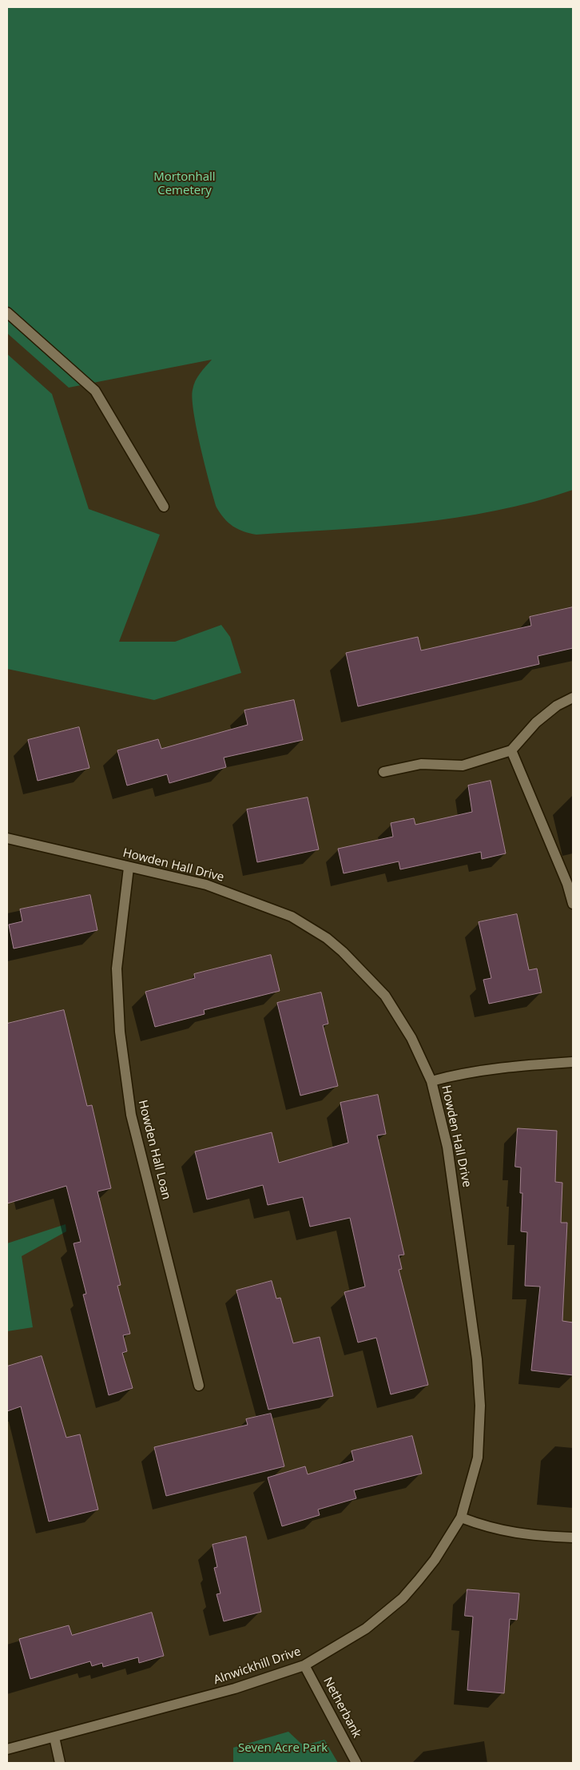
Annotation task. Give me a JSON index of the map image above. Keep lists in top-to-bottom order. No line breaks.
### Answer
{"streets":{"street":["Howden Hall Drive","Howden Hall Loan","Alnwickhill Drive","Netherbank"]},"crossings":[["Howden Hall Drive","Howden Hall Loan"],["Howden Hall Drive","Alnwickhill Drive"],["Alnwickhill Drive","Netherbank"]],"parks":["Mortonhall Cemetery","Seven Acre Park"]}
